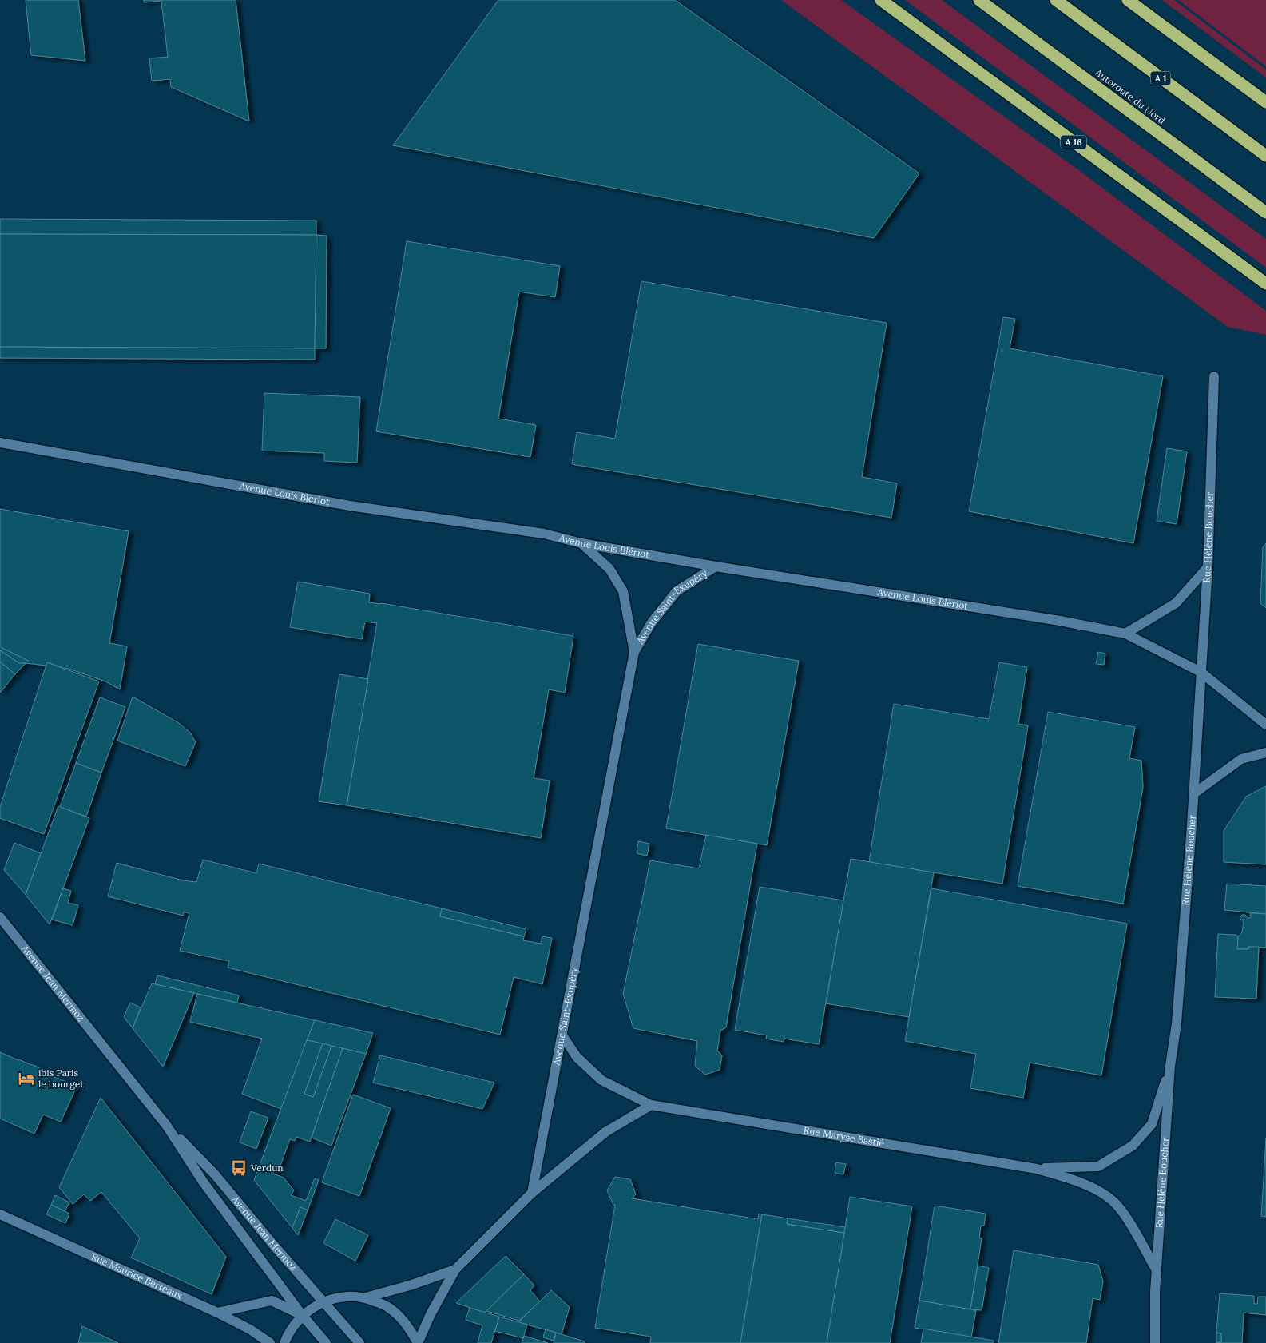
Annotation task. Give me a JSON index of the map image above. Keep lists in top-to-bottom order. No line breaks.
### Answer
{"streets":{"highway":["A 1","Autoroute du Nord","A 16"],"street":["Avenue Louis Blériot","Rue Hélène Boucher","Avenue Saint-Exupéry","Avenue Jean Mermoz","Rue Maryse Bastié","Rue Maurice Berteaux"]},"crossings":[["Avenue Louis Blériot","Rue Hélène Boucher"],["Avenue Louis Blériot","Avenue Saint-Exupéry"],["Rue Hélène Boucher","Rue Maryse Bastié"],["Avenue Saint-Exupéry","Rue Maryse Bastié"]],"places":{"hotel":["ibis Paris le bourget"],"bus stop":["Verdun"]}}
